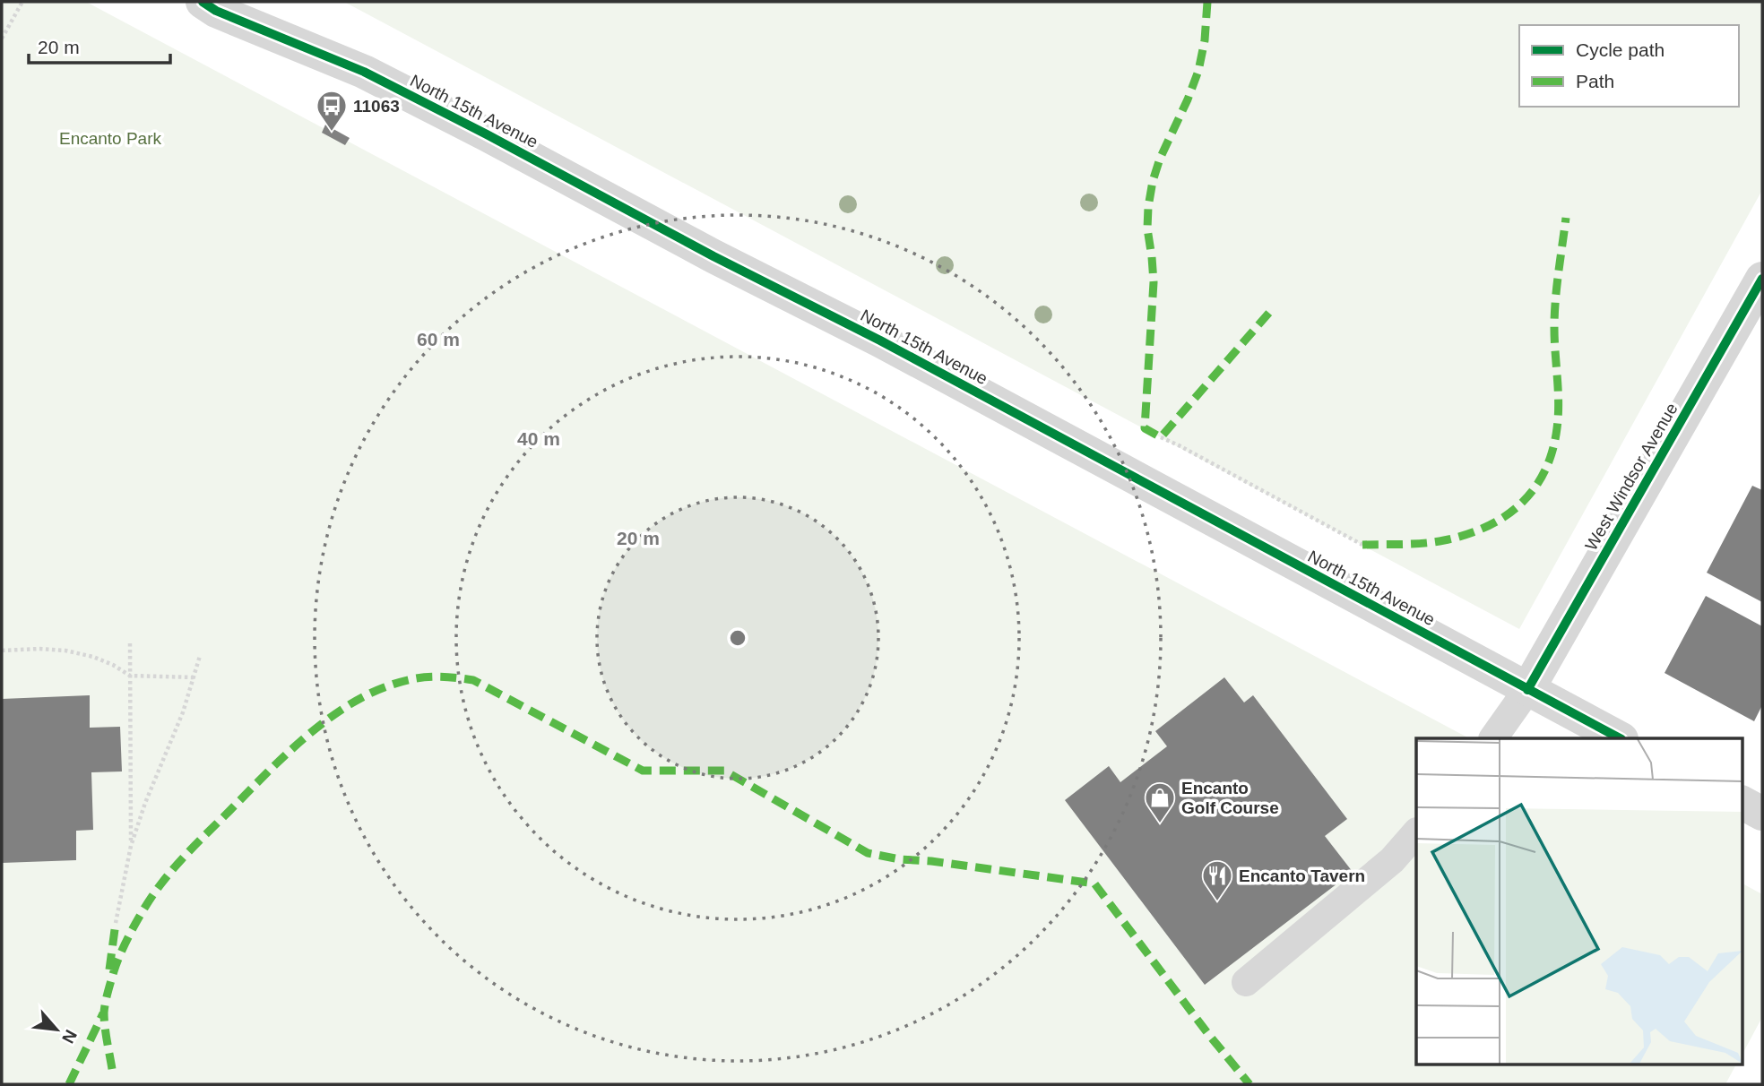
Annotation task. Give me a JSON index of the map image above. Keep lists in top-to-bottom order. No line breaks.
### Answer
{"streets":{"street":["North 15th Avenue","West Windsor Avenue"]},"crossings":[["North 15th Avenue","West Windsor Avenue"]],"parks":["Encanto Park"],"places":{"bus stop":["11063"],"shop":["Encanto Golf Course"],"restaurant":["Encanto Tavern"]},"legend":["Cycle path","Path"],"scale_bar":"20 m","north":"bottom right","rings":["60 m","40 m","20 m"]}
